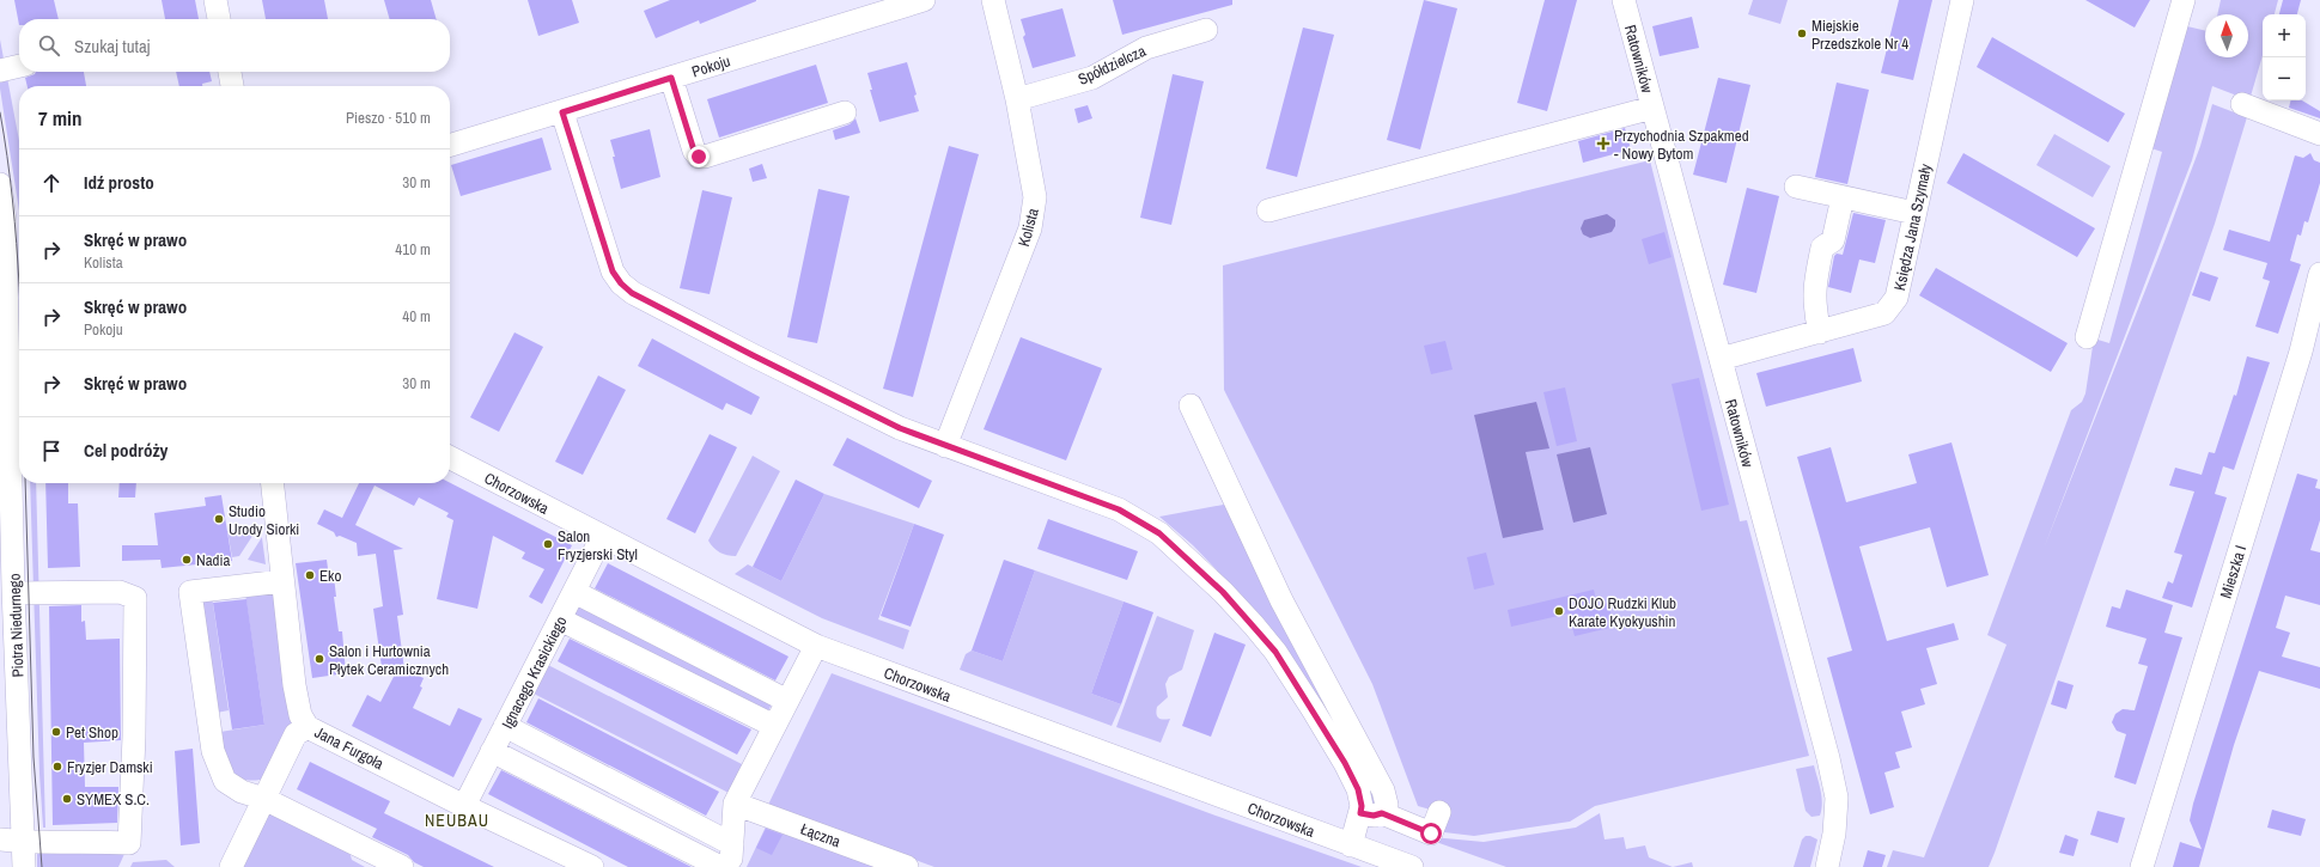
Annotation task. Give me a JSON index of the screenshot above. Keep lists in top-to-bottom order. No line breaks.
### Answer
{"streets":{"street":["Ratowników","Spółdzielcza","Pokoju","Kolista","Księdza Jana Szymały","Chorzowska","Mieszka I","Piotra Niedurnego","Ignacego Krasickiego","Jana Furgoła","Łączna"]},"crossings":[["Ratowników","Księdza Jana Szymały"],["Spółdzielcza","Kolista"],["Chorzowska","Ignacego Krasickiego"],["Ignacego Krasickiego","Jana Furgoła"]],"districts":["NEUBAU"],"places":{"other":["Miejskie Przedszkole Nr 4","Studio Urody Siorki","Salon Fryzjerski Styl","Nadia","Eko","DOJO Rudzki Klub Karate Kyokyushin","Salon i Hurtownia Płytek Ceramicznych","Pet Shop","Fryzjer Damski","SYMEX S.C."],"health":["Przychodnia Szpakmed - Nowy Bytom"]},"north":"top","page":{"map_buttons":["+","−"],"search":"Szukaj tutaj","heading":["7 min","Pieszo · 510 m"],"list":[["Idź prosto","30 m"],["Skręć w prawo","Kolista","410 m"],["Skręć w prawo","Pokoju","40 m"],["Skręć w prawo","30 m"],"Cel podróży"]}}
